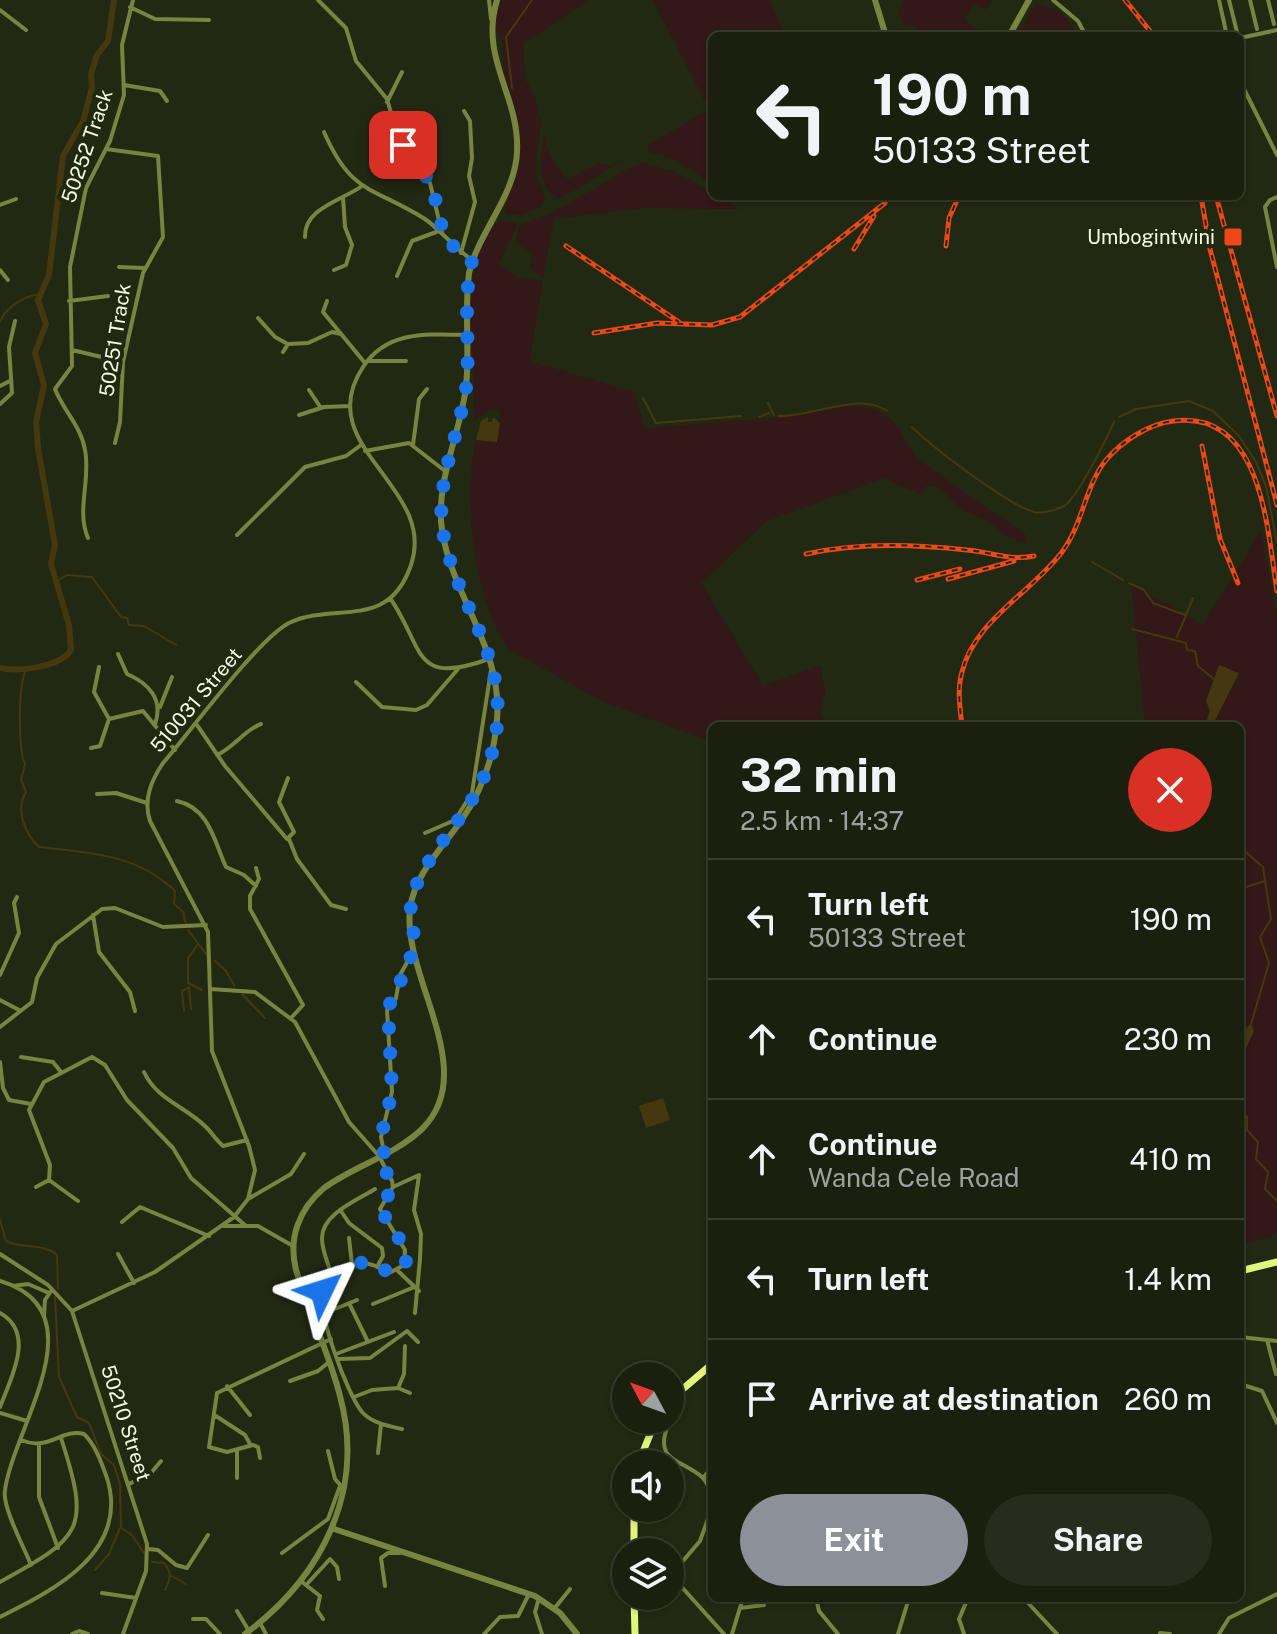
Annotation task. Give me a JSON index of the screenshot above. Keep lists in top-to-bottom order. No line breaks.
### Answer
{"streets":{"street":["50252 Track","50251 Track","510031 Street","50210 Street"]},"crossings":[["50252 Track","50251 Track"]],"places":{"transit":["Umbogintwini"]},"north":"top left","page":{"turn":["190 m","50133 Street"],"heading":["32 min","2.5 km · 14:37"],"list":[{"name":"Turn left","note":"50133 Street","value":"190 m"},{"name":"Continue","value":"230 m"},{"name":"Continue","note":"Wanda Cele Road","value":"410 m"},{"name":"Turn left","value":"1.4 km"},{"name":"Arrive at destination","value":"260 m"}],"buttons":["Exit","Share"]}}
